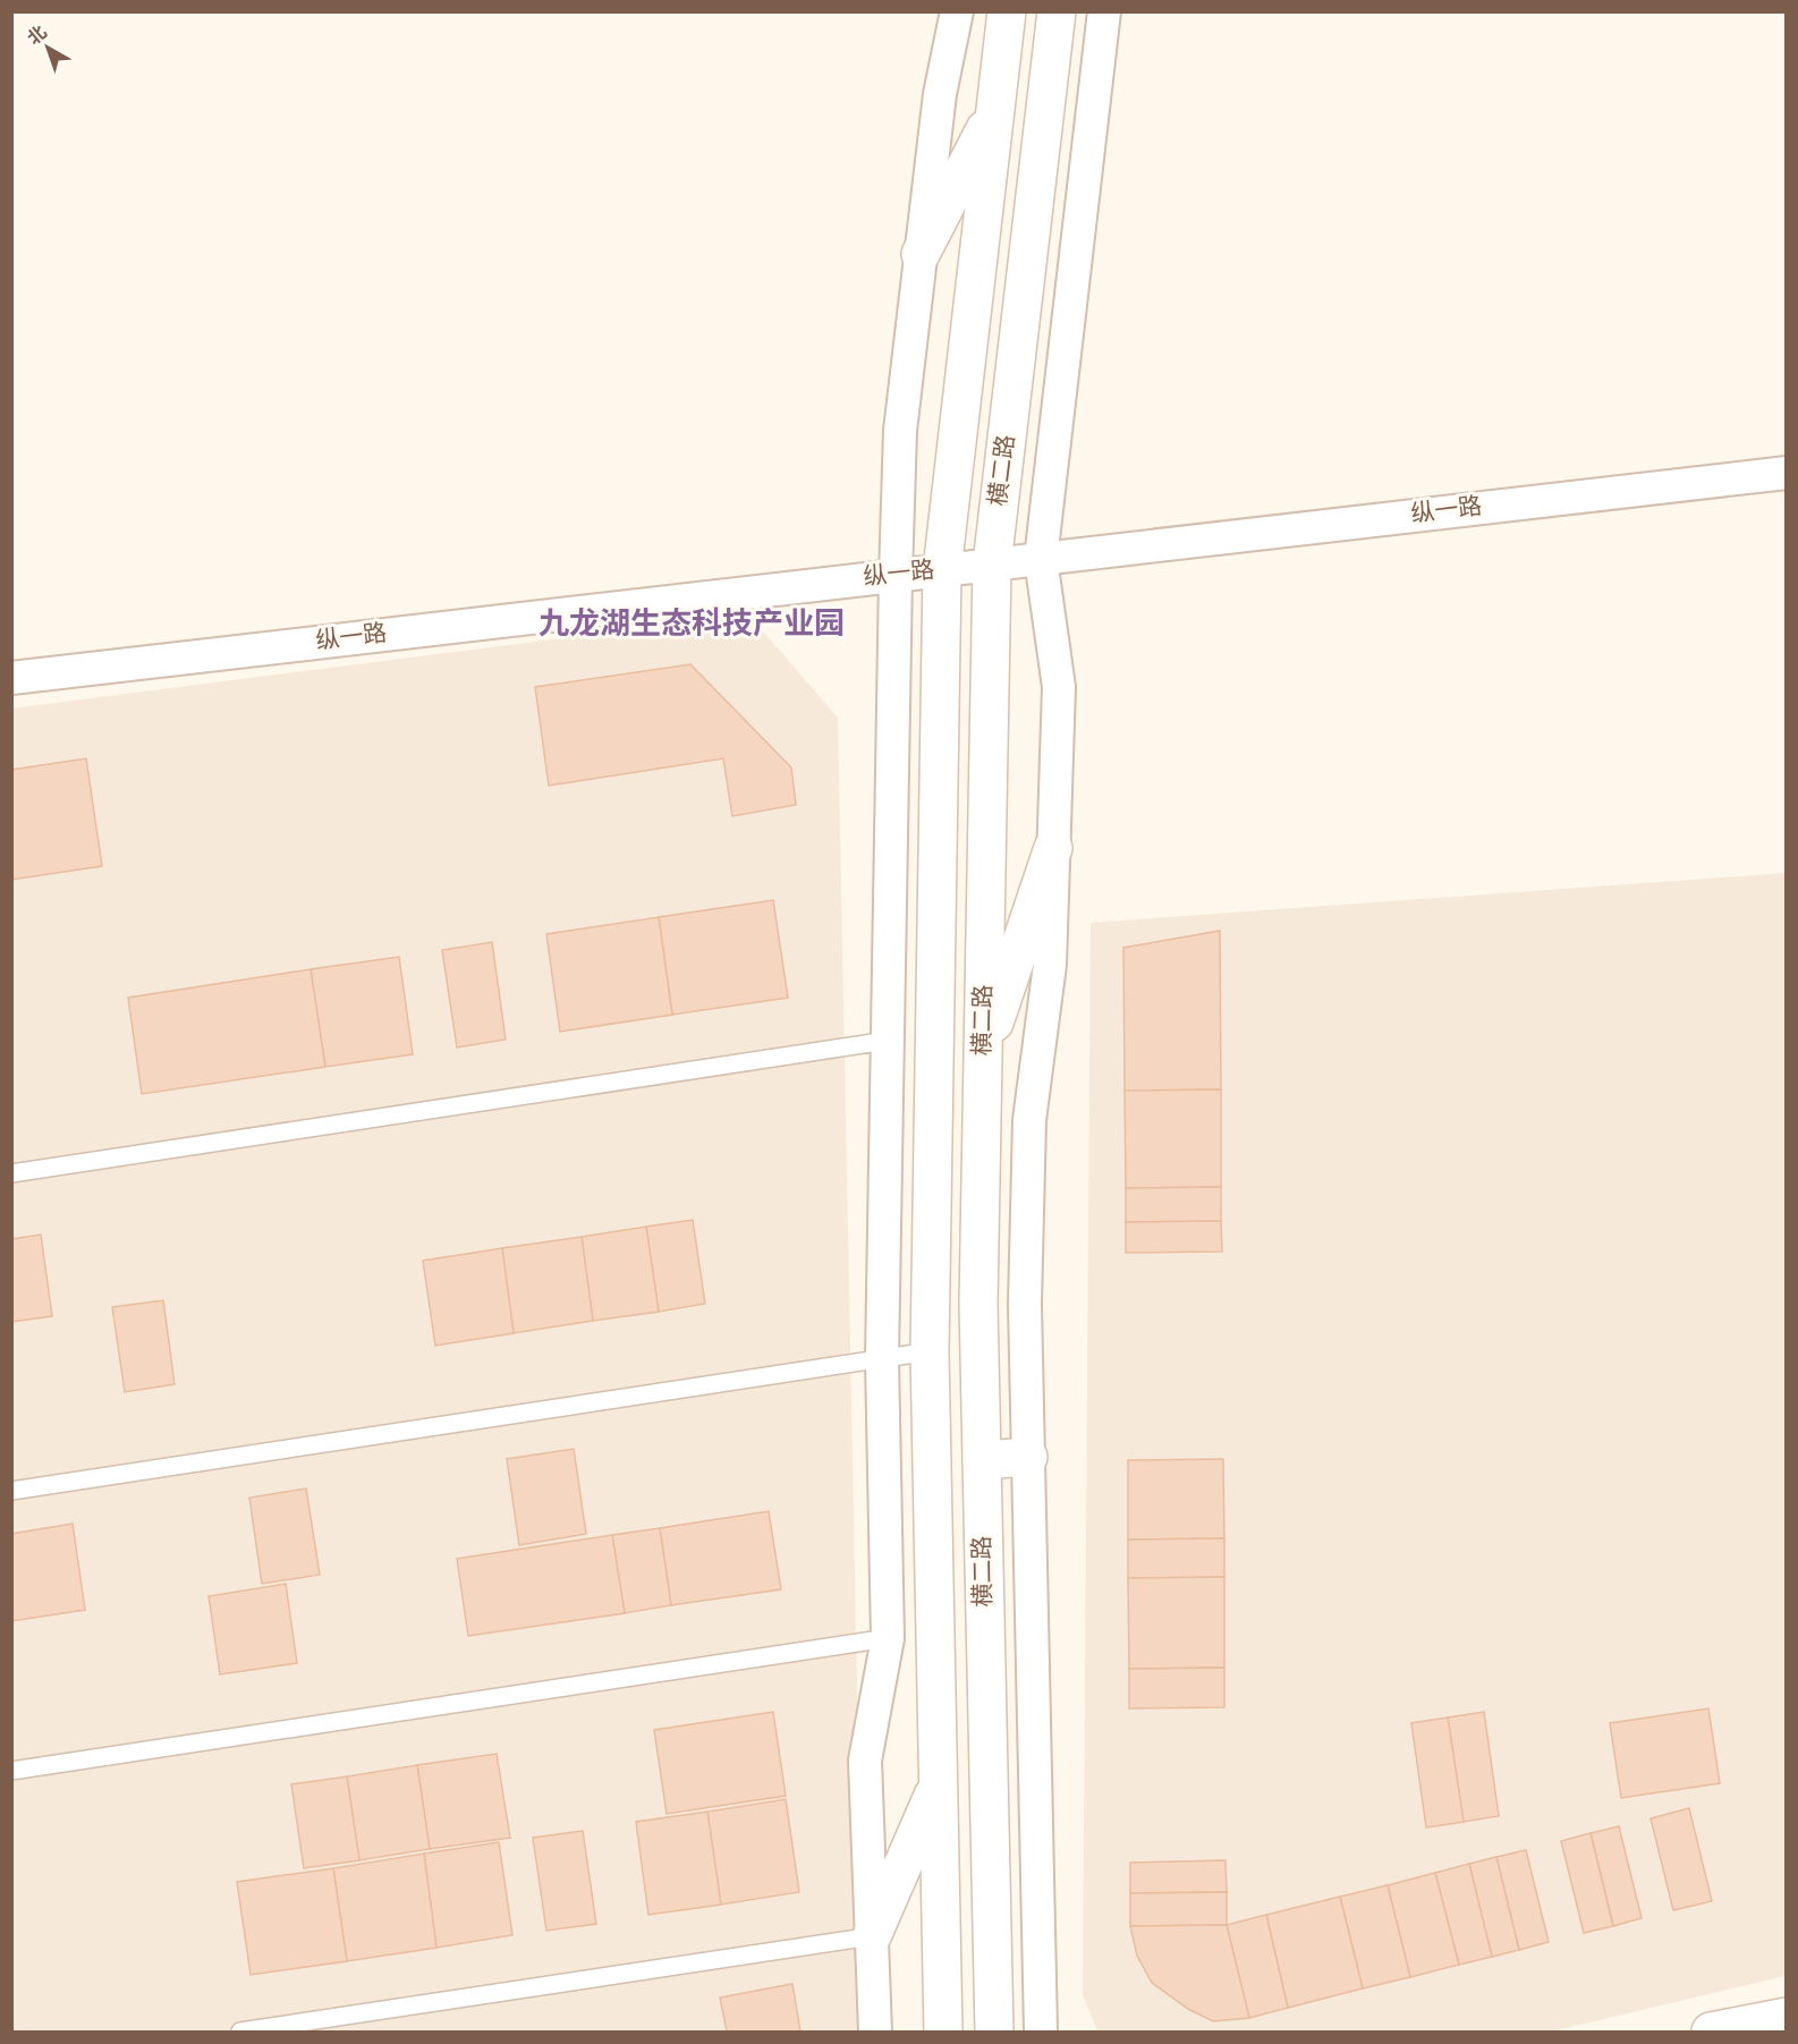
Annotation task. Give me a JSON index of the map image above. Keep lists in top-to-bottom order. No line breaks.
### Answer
{"streets":{"main road":["横二路"],"street":["纵一路"]},"crossings":[["横二路","纵一路"]],"districts":["九龙湖生态科技产业园"],"north":"top left"}
